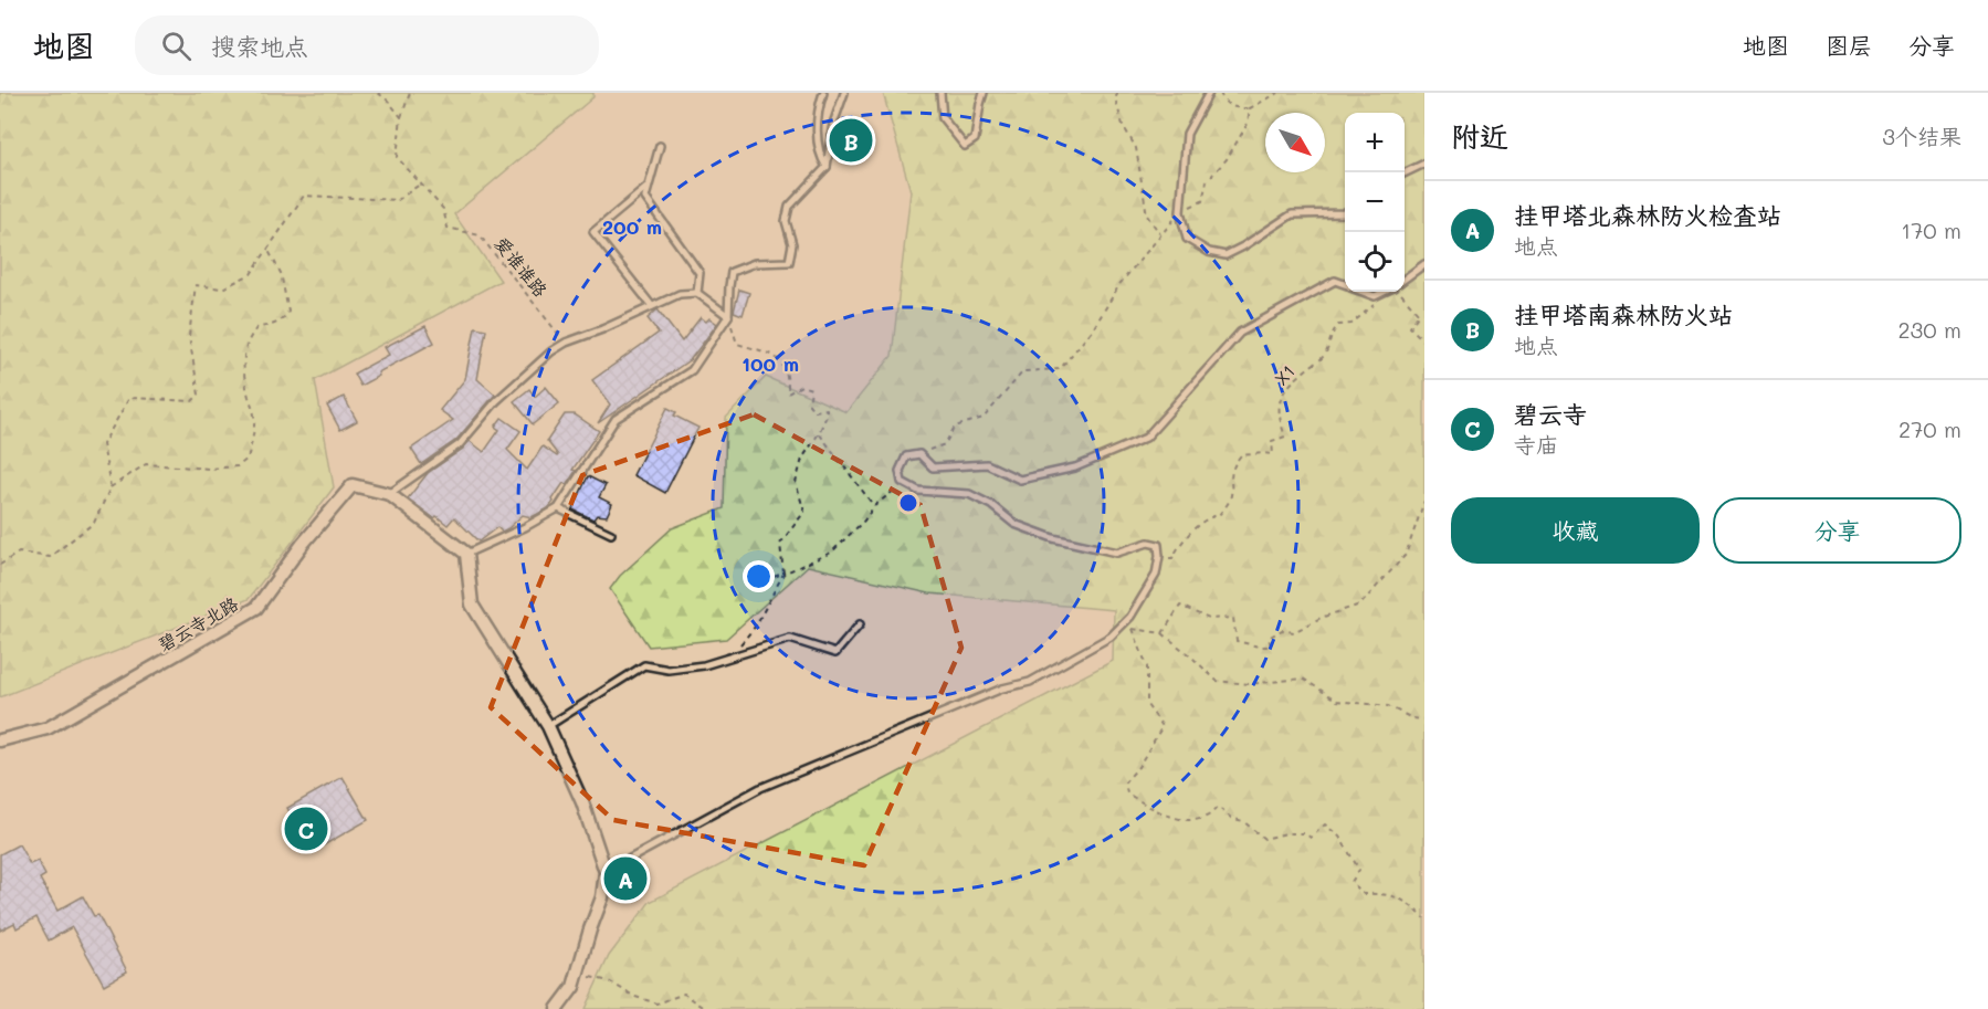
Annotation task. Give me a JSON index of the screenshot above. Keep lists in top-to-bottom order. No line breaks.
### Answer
{"streets":{"street":["碧云寺北路"],"path":["爱谁谁路","X1"]},"north":"bottom right","page":{"header":"地图","search":"搜索地点","nav":["地图","图层","分享"],"heading":["附近","3个结果"],"map_buttons":["+","−"],"pins":["B","C","A"],"list":[{"mark":"A","name":"挂甲塔北森林防火检查站","note":"地点","value":"170 m"},{"mark":"B","name":"挂甲塔南森林防火站","note":"地点","value":"230 m"},{"mark":"C","name":"碧云寺","note":"寺庙","value":"270 m"}],"buttons":["收藏","分享"]},"rings":["200 m","100 m"]}
